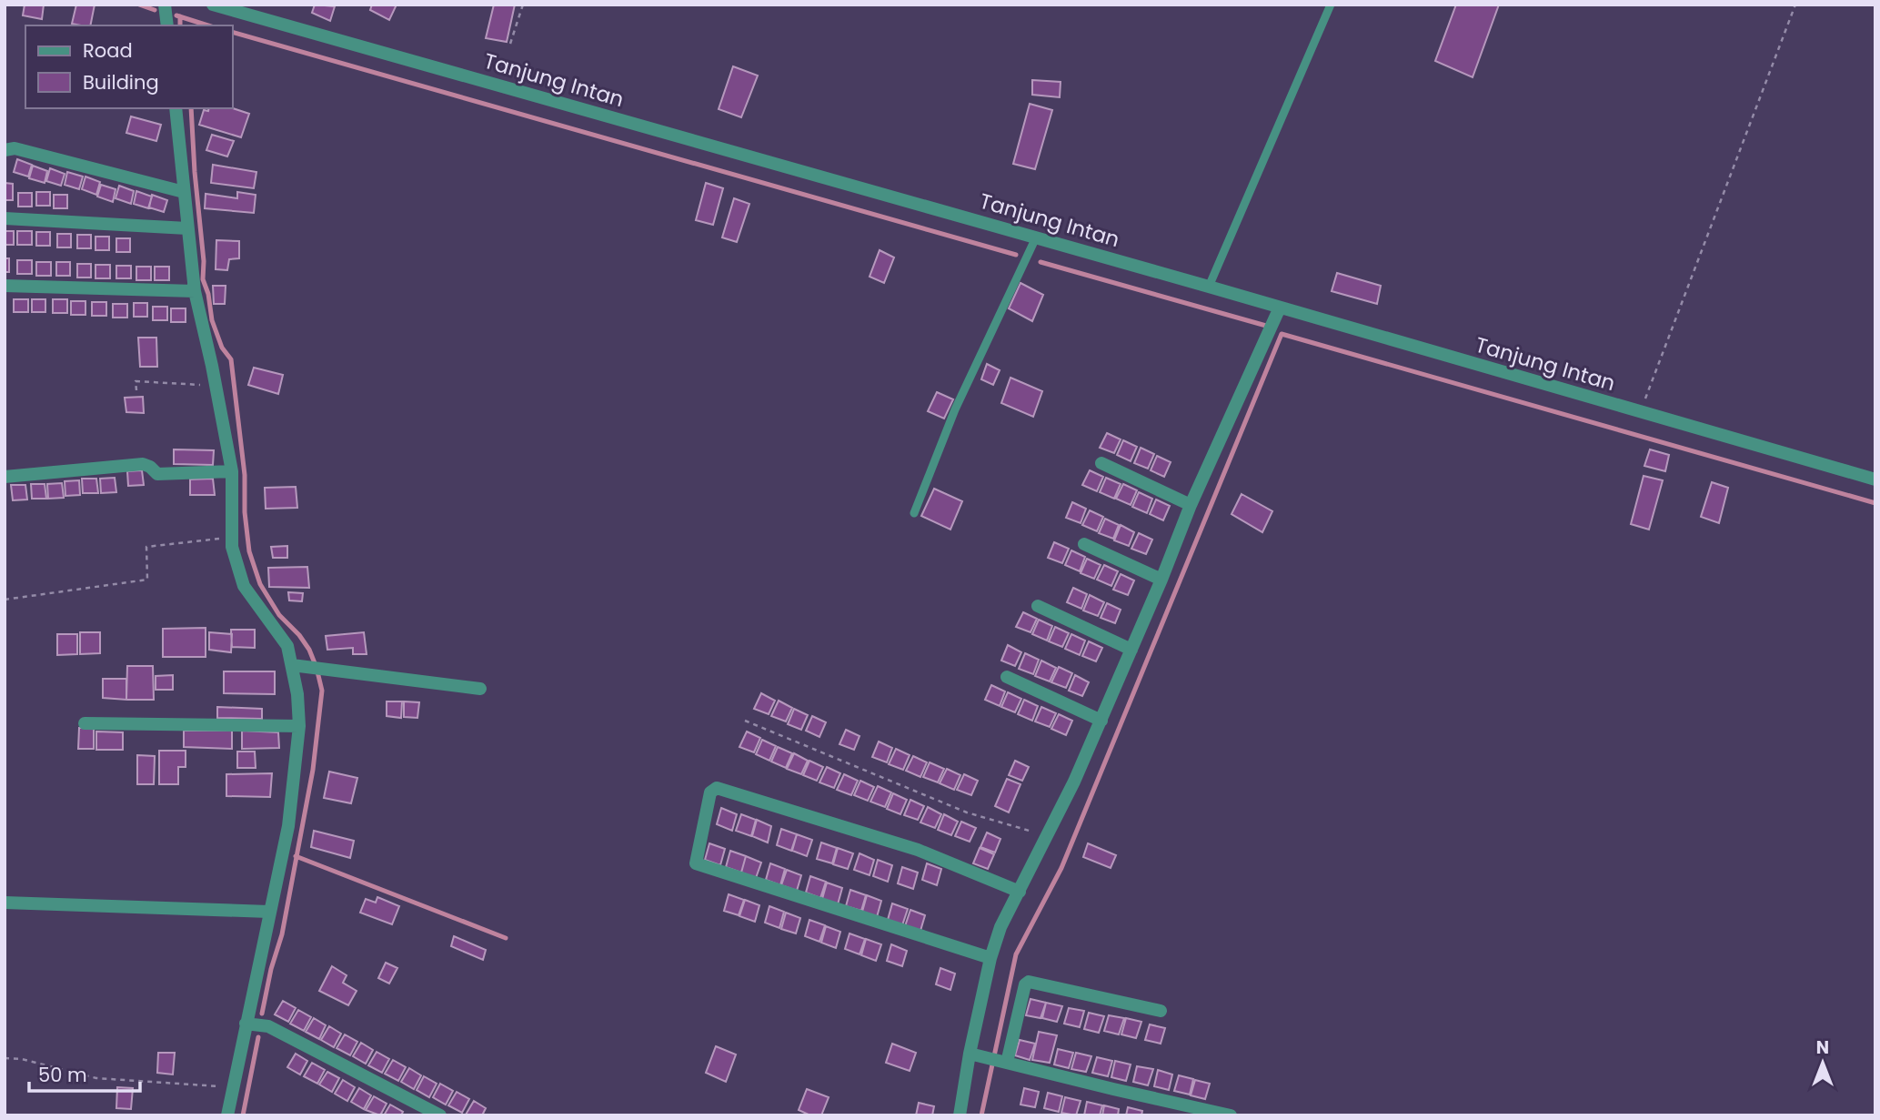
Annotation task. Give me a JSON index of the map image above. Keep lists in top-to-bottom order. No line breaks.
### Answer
{"streets":{"street":["Tanjung Intan"]},"legend":["Road","Building"],"scale_bar":"50 m","north":"top"}
